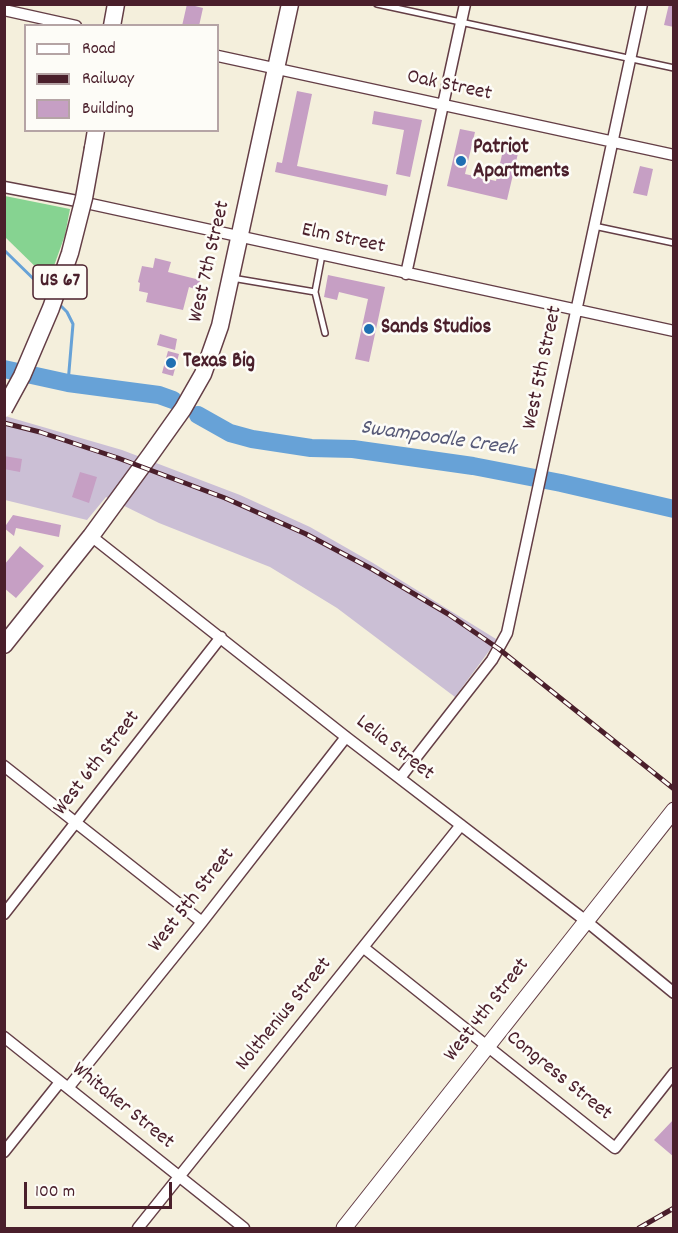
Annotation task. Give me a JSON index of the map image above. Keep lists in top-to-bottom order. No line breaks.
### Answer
{"streets":{"main road":["West 7th Street","US 67","West 4th Street"],"street":["Oak Street","Elm Street","West 5th Street","Lelia Street","West 6th Street","Nolthenius Street","Congress Street","Whitaker Street"]},"crossings":[["Oak Street","West 7th Street"],["Oak Street","West 5th Street"],["Elm Street","West 7th Street"],["Elm Street","West 5th Street"],["West 7th Street","Lelia Street"],["West 5th Street","Lelia Street"],["West 5th Street","Whitaker Street"],["Lelia Street","West 6th Street"],["Lelia Street","West 4th Street"],["Lelia Street","Nolthenius Street"],["West 4th Street","Congress Street"],["Nolthenius Street","Congress Street"],["Nolthenius Street","Whitaker Street"]],"water":["Swampoodle Creek"],"places":["Patriot Apartments","Sands Studios","Texas Big"],"legend":["Road","Railway","Building"],"scale_bar":"100 m"}
